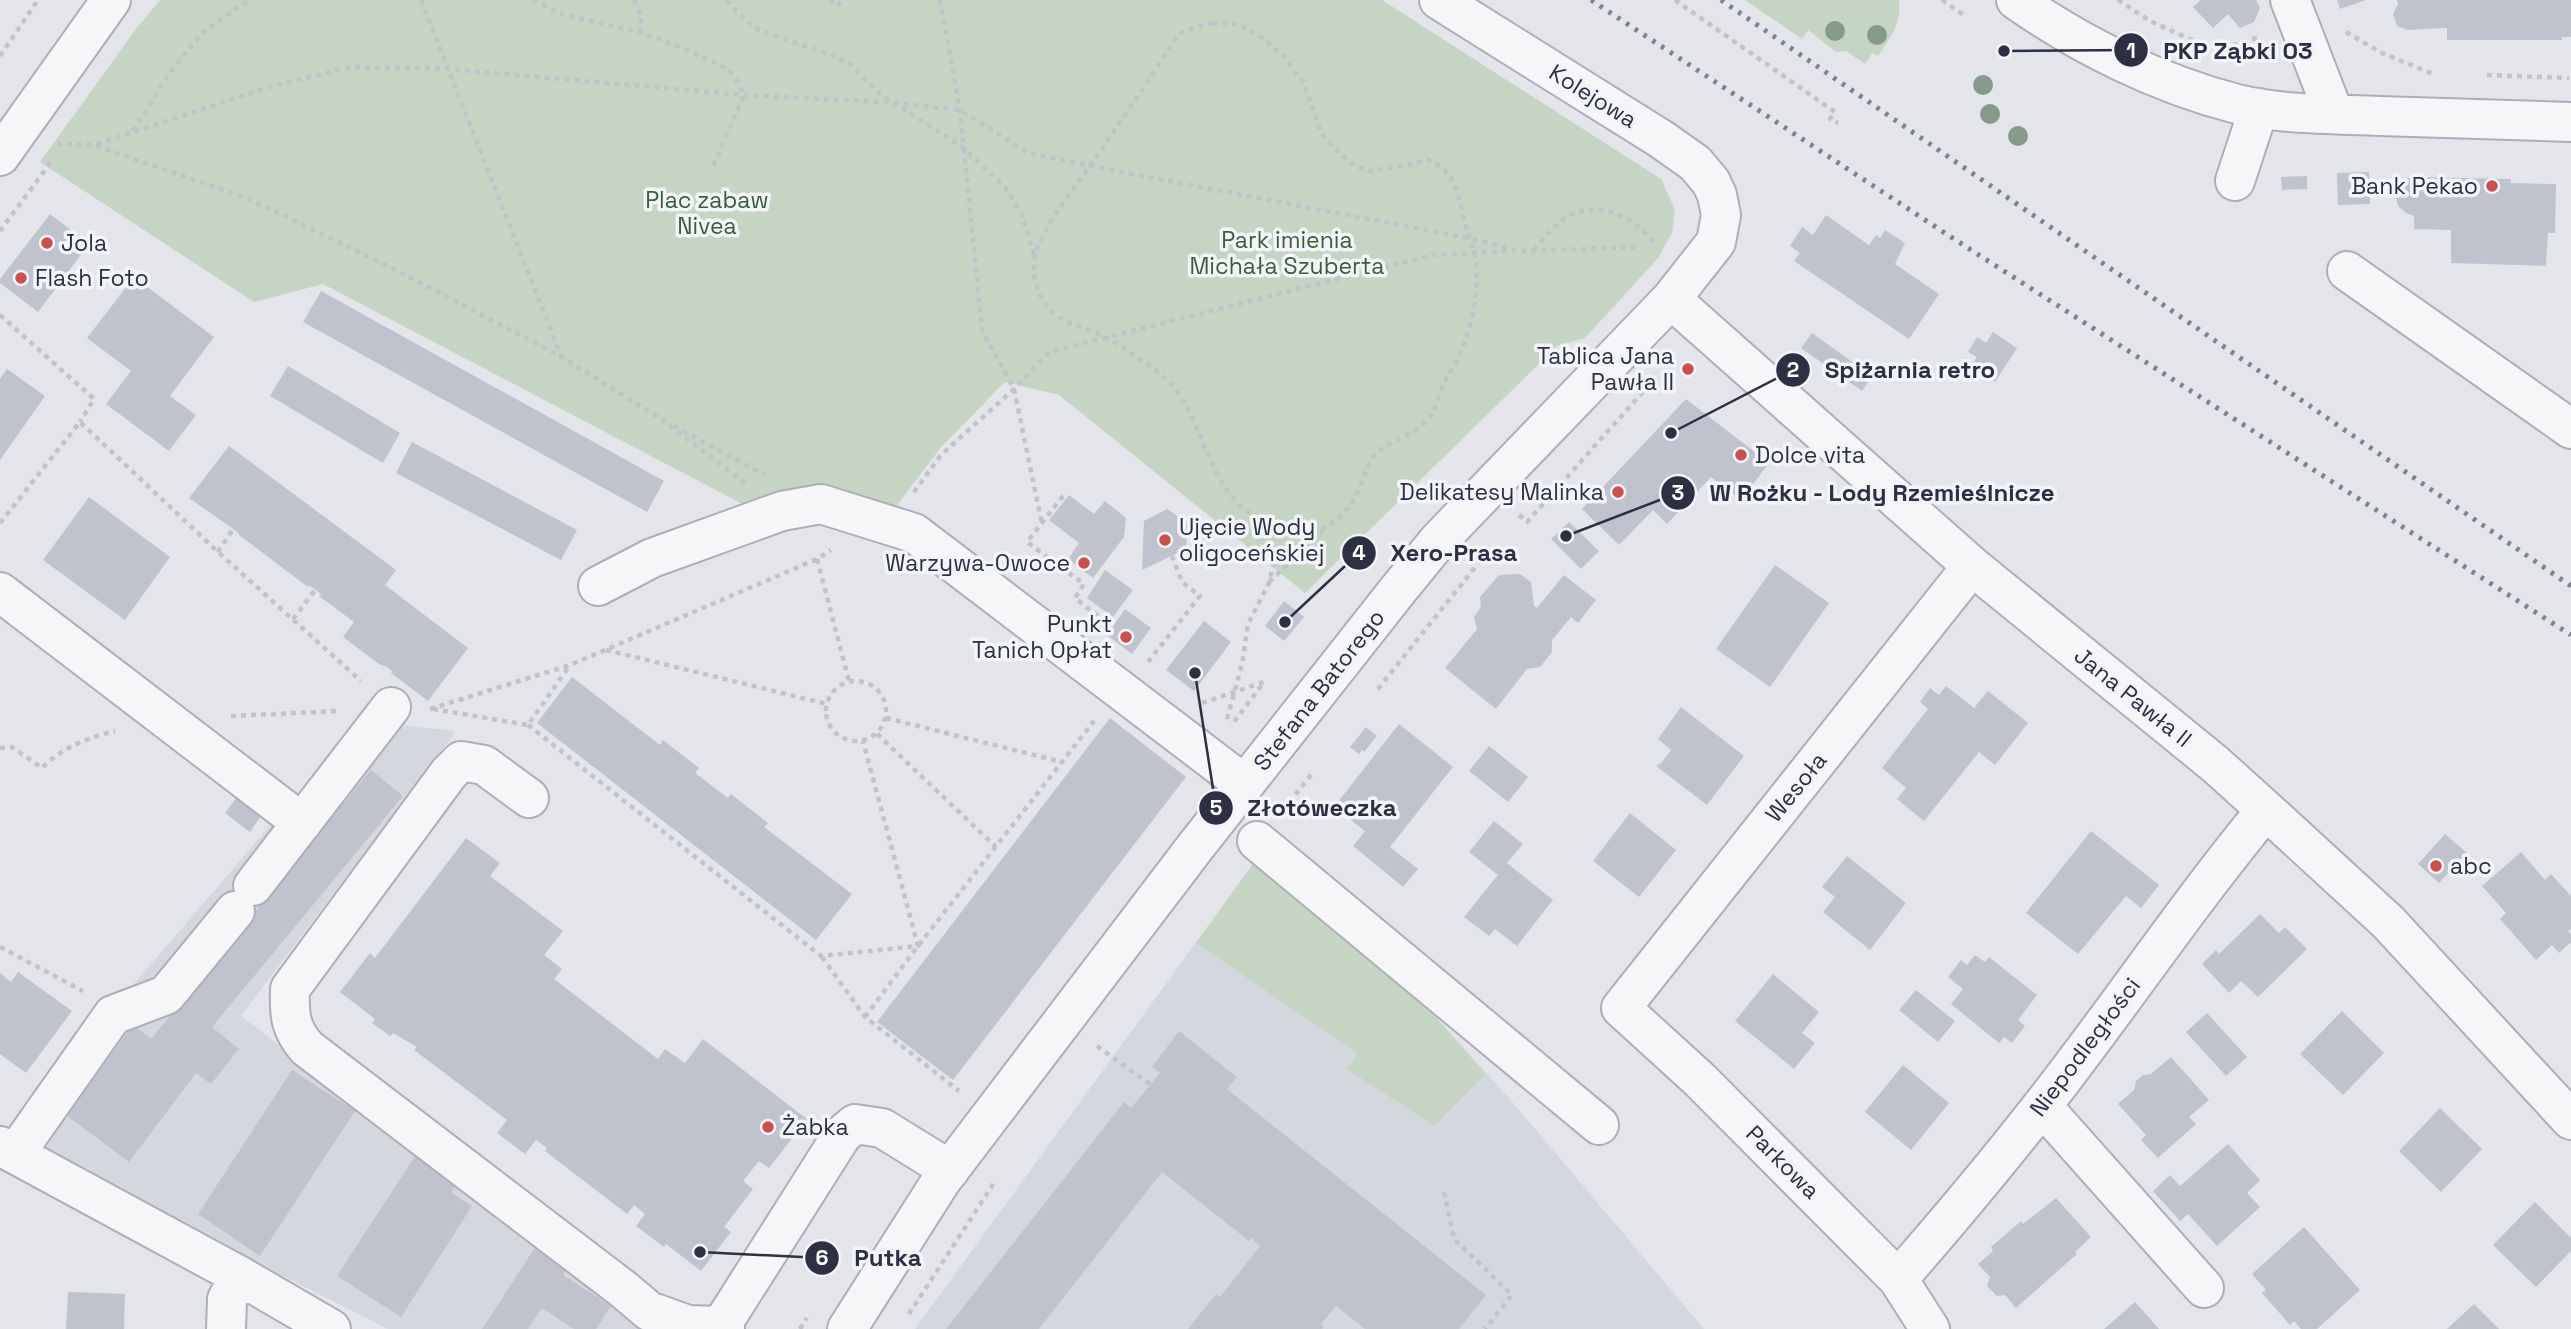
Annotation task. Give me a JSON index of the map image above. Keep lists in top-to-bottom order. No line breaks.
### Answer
{"streets":{"street":["Kolejowa","Stefana Batorego","Jana Pawła II","Wesoła","Niepodległości","Parkowa"]},"crossings":[["Kolejowa","Stefana Batorego"],["Stefana Batorego","Jana Pawła II"],["Jana Pawła II","Wesoła"],["Jana Pawła II","Niepodległości"],["Wesoła","Parkowa"],["Niepodległości","Parkowa"]],"parks":["Plac zabaw Nivea","Park imienia Michała Szuberta"],"places":["PKP Ząbki 03","Bank Pekao","Jola","Flash Foto","Tablica Jana Pawła II","Spiżarnia retro","Dolce vita","Delikatesy Malinka","W Rożku - Lody Rzemieślnicze","Ujęcie Wody oligoceńskiej","Warzywa-Owoce","Xero-Prasa","Punkt Tanich Opłat","Złotóweczka","abc","Żabka","Putka"]}
